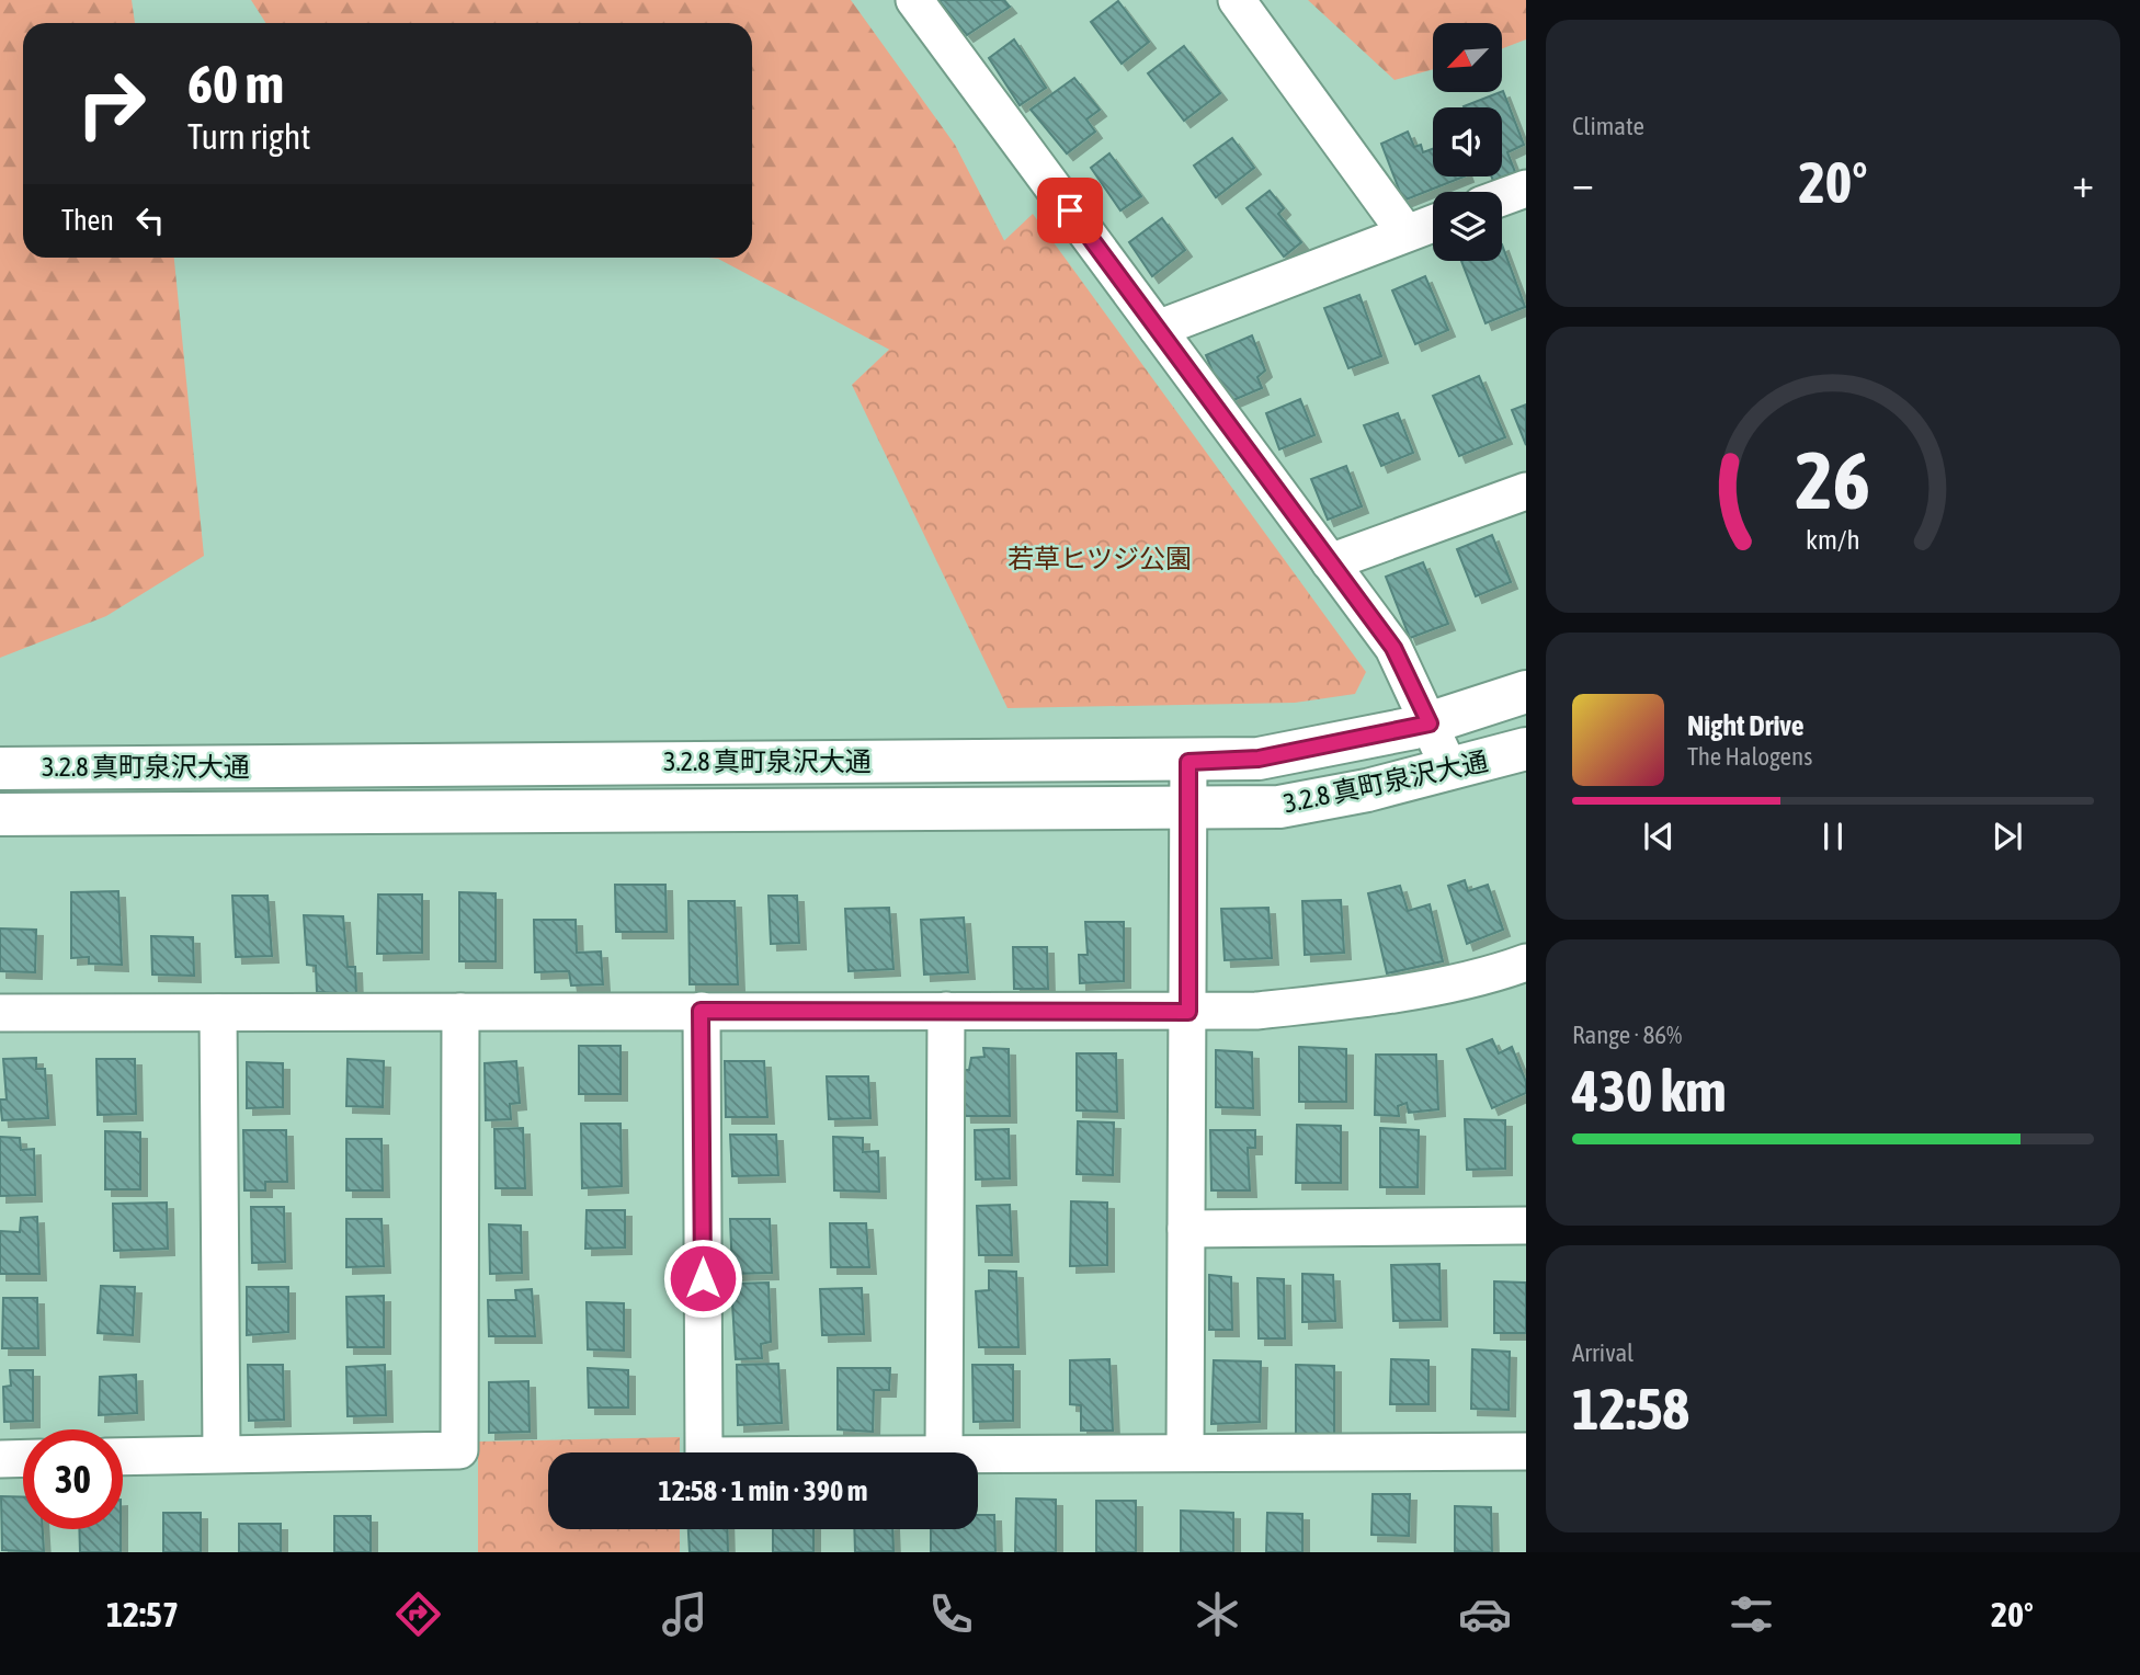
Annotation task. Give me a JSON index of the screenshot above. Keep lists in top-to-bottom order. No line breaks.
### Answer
{"streets":{"street":["3.2.8 真町泉沢大通"]},"parks":["若草ヒツジ公園"],"north":"bottom left","page":{"tile":["Climate",["Range · 86%","430 km"],["Arrival","12:58"]],"turn":["60 m","Turn right"],"heat":["−","20°","+"],"then":"Then","song":["Night Drive","The Halogens"],"limit":"30","trip":"12:58 · 1 min · 390 m","tabs":["12:57","20°"],"gauge":["26","km/h"]}}
